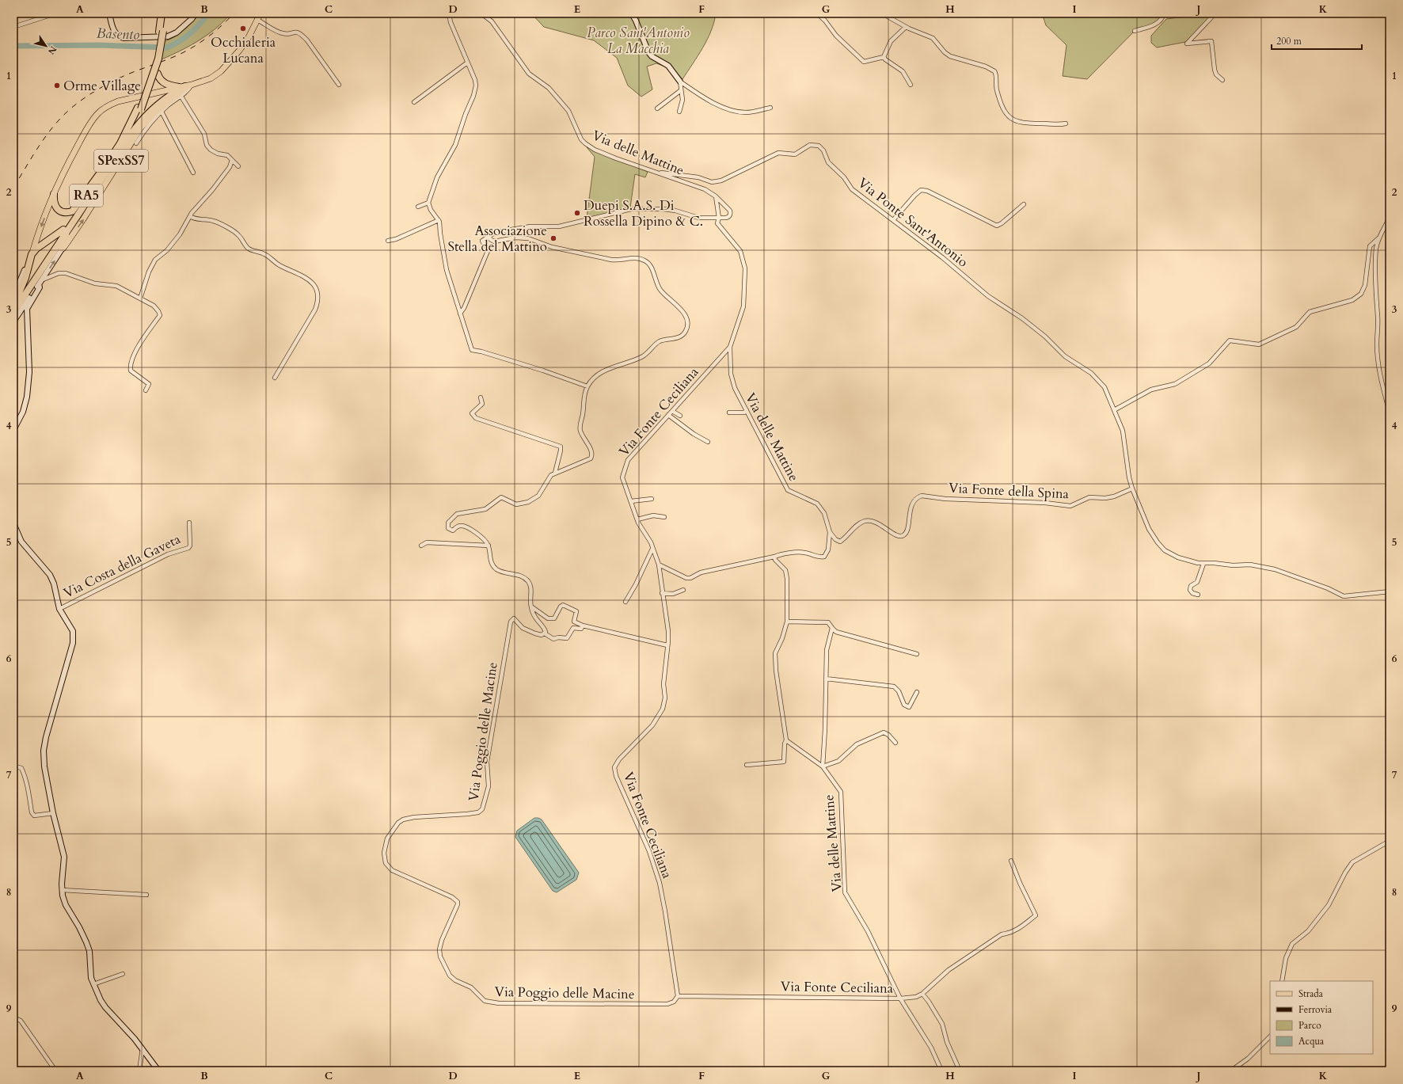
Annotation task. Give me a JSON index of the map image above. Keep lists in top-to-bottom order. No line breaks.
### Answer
{"streets":{"highway":["RA5"],"main road":["SPexSS7"],"street":["Via delle Mattine","Via Ponte Sant'Antonio","Via Fonte Ceciliana","Via Fonte della Spina","Via Costa della Gaveta","Via Poggio delle Macine"]},"crossings":[["Via delle Mattine","Via Ponte Sant'Antonio"],["Via delle Mattine","Via Fonte Ceciliana"],["Via delle Mattine","Via Fonte della Spina"],["Via Ponte Sant'Antonio","Via Fonte della Spina"],["Via Fonte Ceciliana","Via Poggio delle Macine"]],"water":["Basento"],"parks":["Parco Sant'Antonio La Macchia"],"places":["Occhialeria Lucana","Orme Village","Duepi S.A.S. Di Rossella Dipino & C.","Associazione Stella del Mattino"],"legend":["Strada","Ferrovia","Parco","Acqua"],"scale_bar":"200 m","north":"bottom right","grid":{"columns":["A","B","C","D","E","F","G","H","I","J","K"],"rows":["1","2","3","4","5","6","7","8","9"]}}
